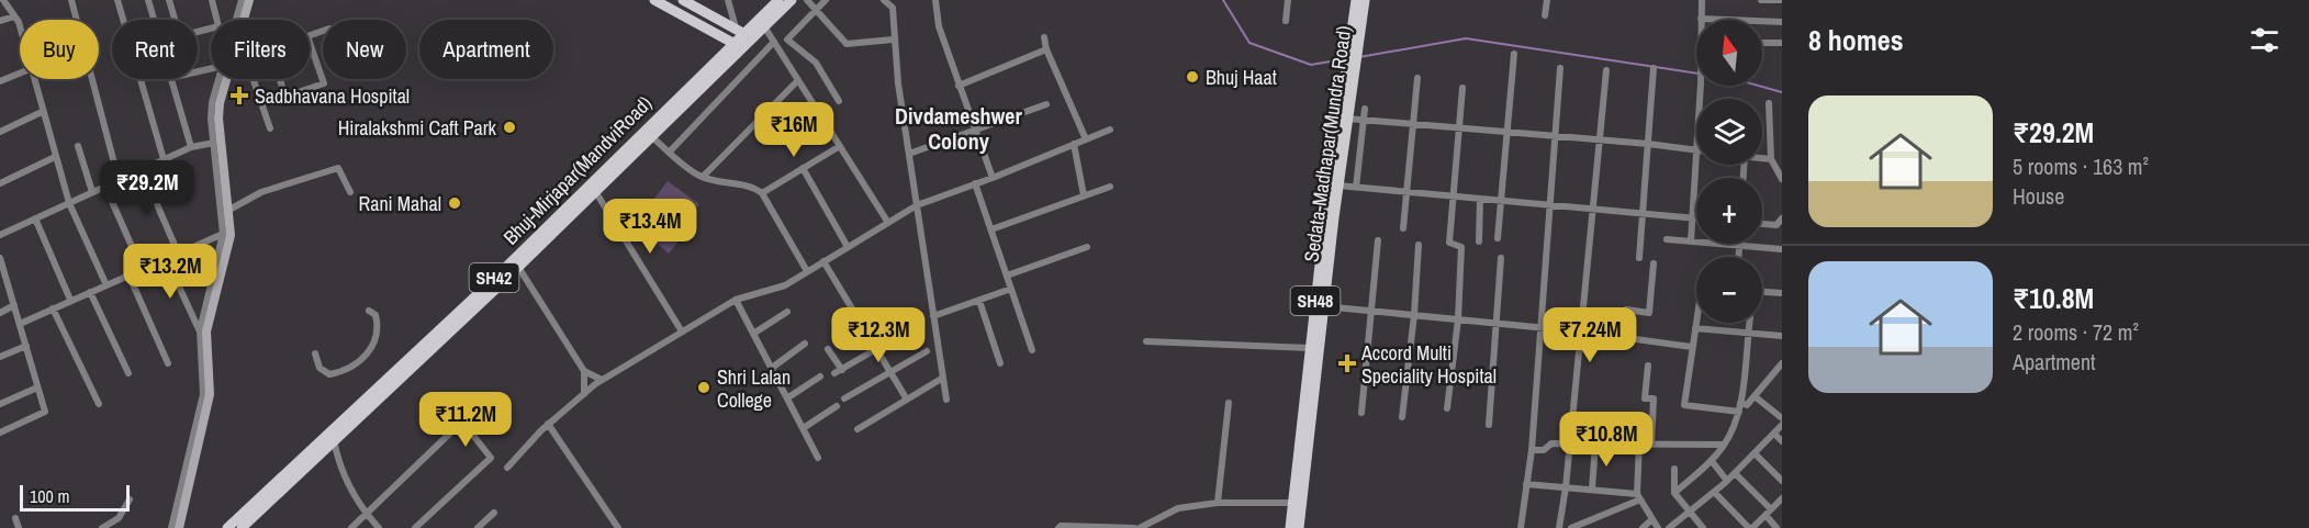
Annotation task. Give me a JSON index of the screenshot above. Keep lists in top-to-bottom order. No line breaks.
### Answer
{"streets":{"main road":["Sedata-Madhapar(Mundra Road)","Bhuj-Mirjapar(MandviRoad)","SH42","SH48"]},"districts":["Divdameshwer Colony"],"places":{"other":["Bhuj Haat","Hiralakshmi Caft Park","Rani Mahal","Shri Lalan College"],"health":["Sadbhavana Hospital","Accord Multi Speciality Hospital"]},"scale_bar":"100 m","north":"top","page":{"heading":"8 homes","map_buttons":["+","−"],"chip":["Buy","Rent","Filters","New","Apartment"],"list":[{"name":"₹29.2M","note":"5 rooms · 163 m² · House"},{"name":"₹10.8M","note":"2 rooms · 72 m² · Apartment"}],"price":["₹16M","₹29.2M","₹13.4M","₹13.2M","₹12.3M","₹7.24M","₹11.2M","₹10.8M"],"scale":"100 m"}}
